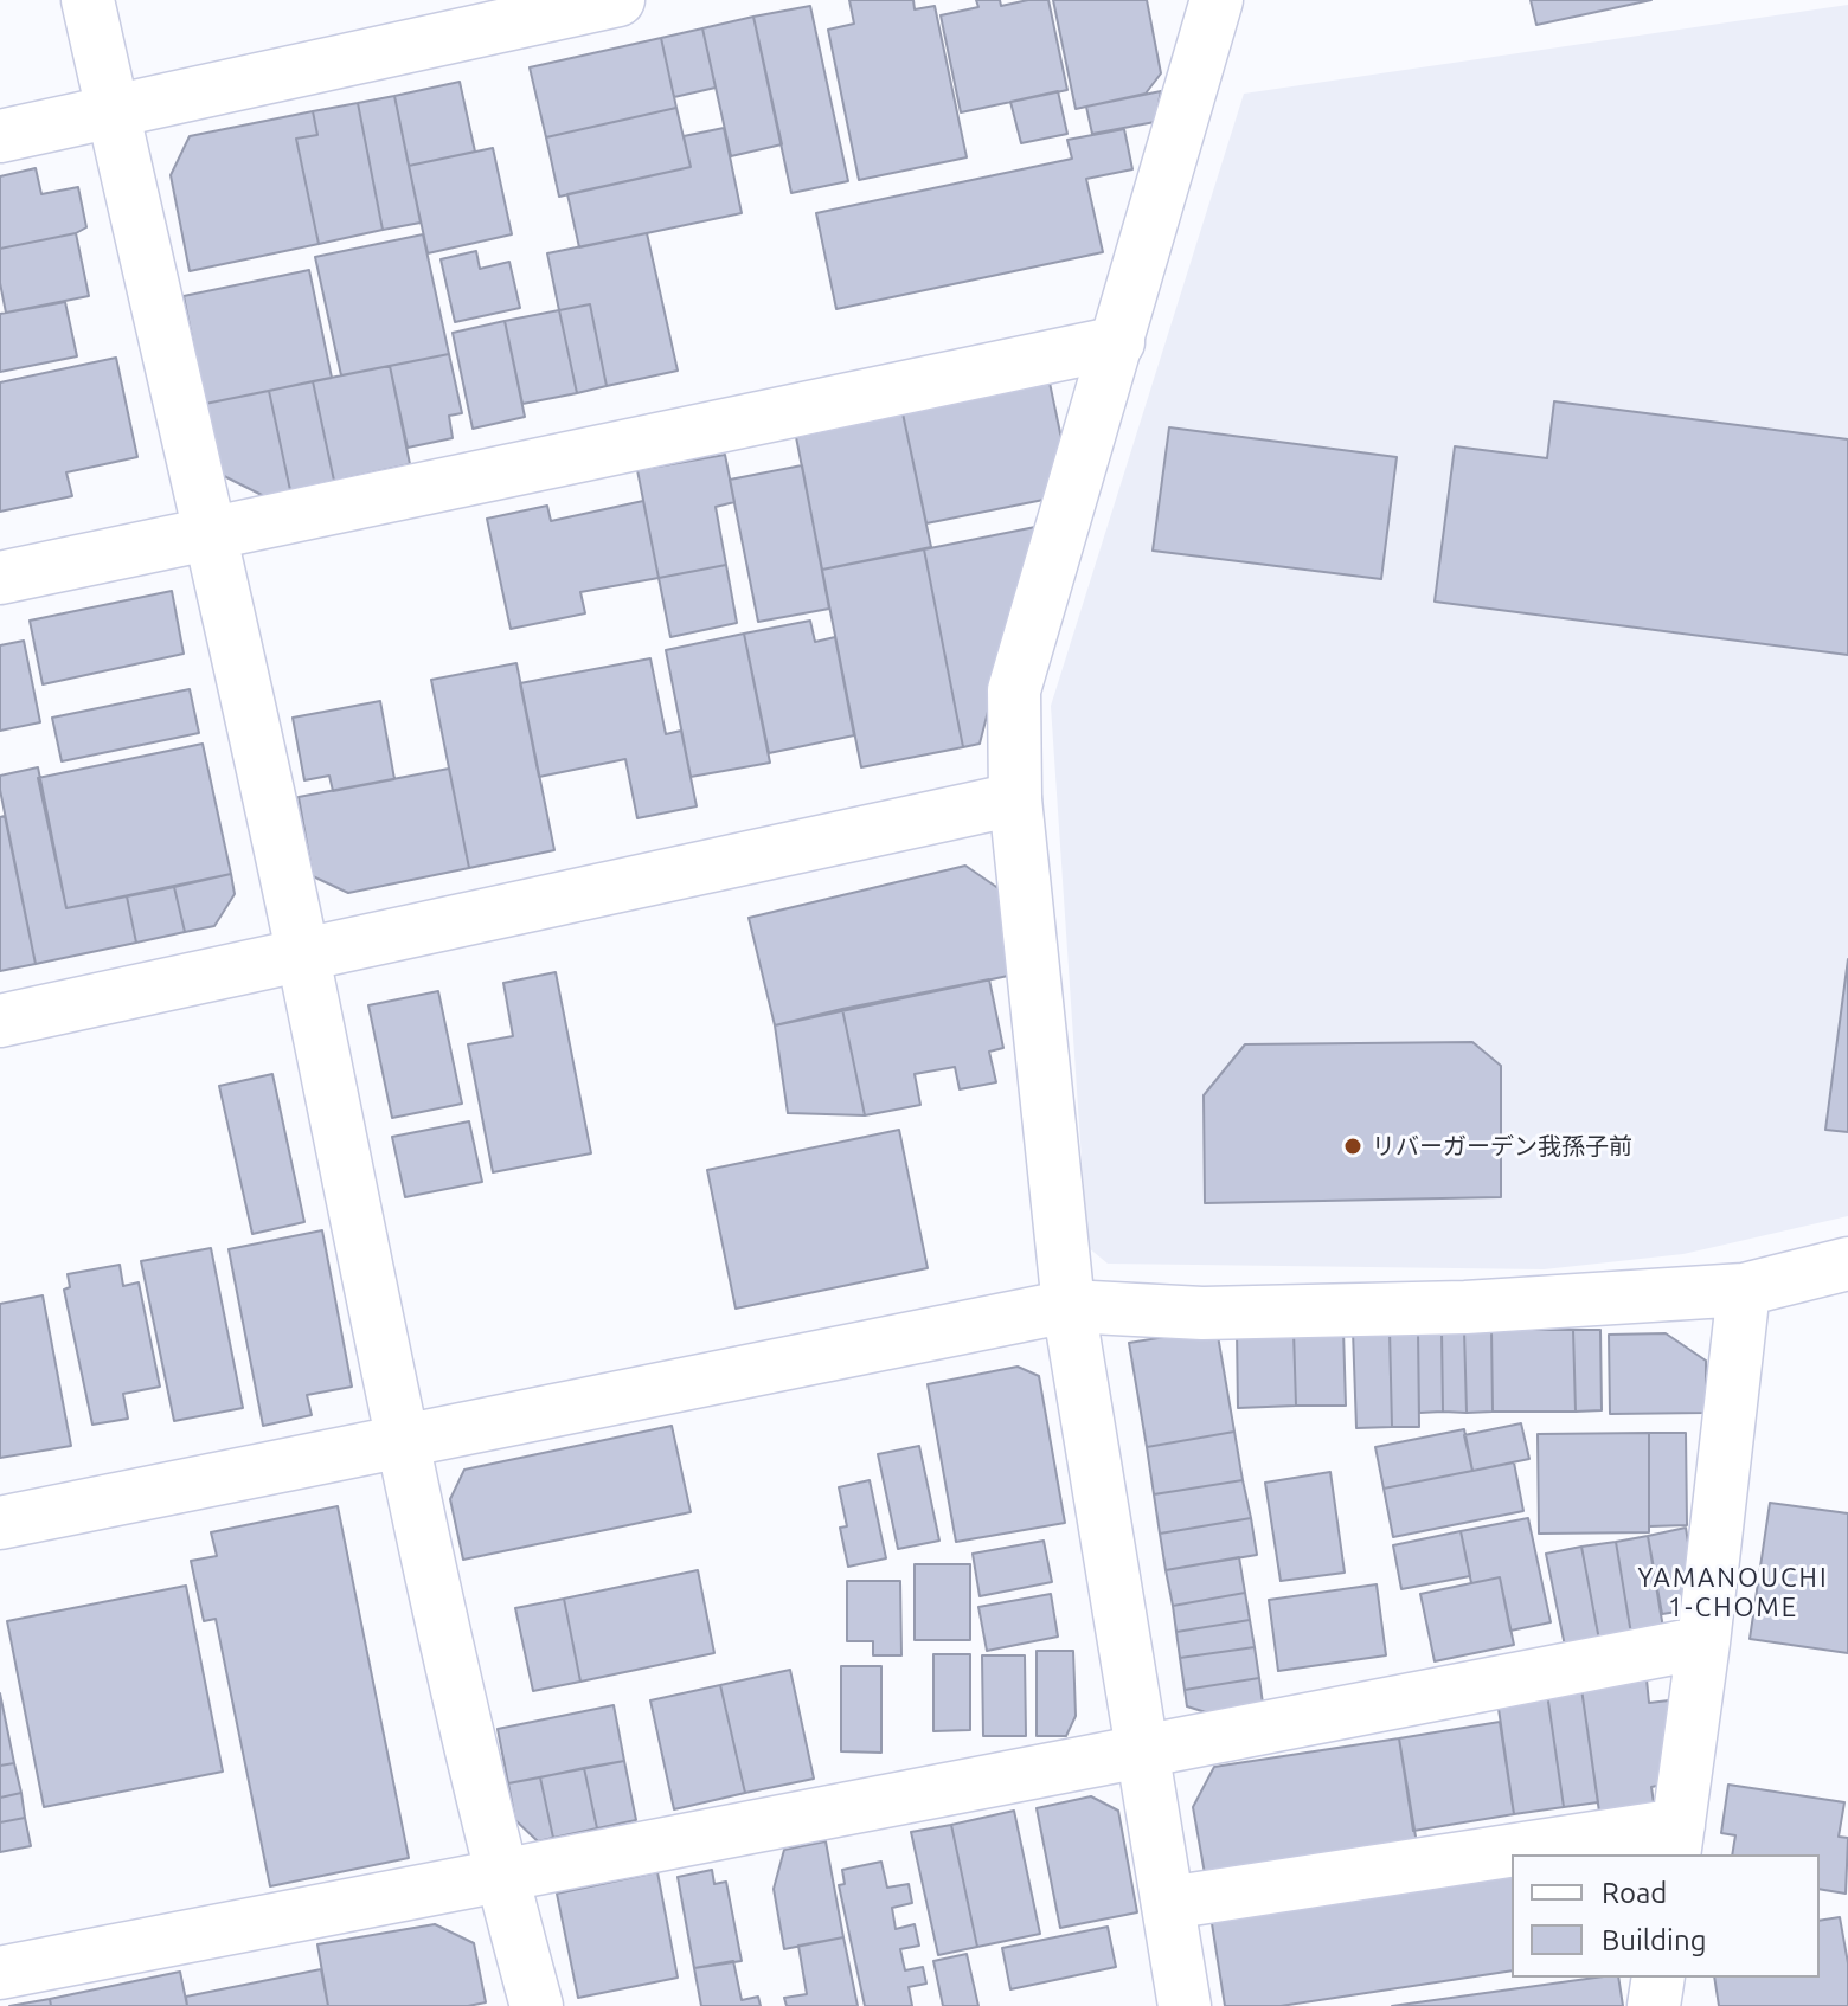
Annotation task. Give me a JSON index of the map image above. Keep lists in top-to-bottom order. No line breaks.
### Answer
{"districts":["YAMANOUCHI 1-CHOME"],"places":["リバーガーデン我孫子前"],"legend":["Road","Building"]}
